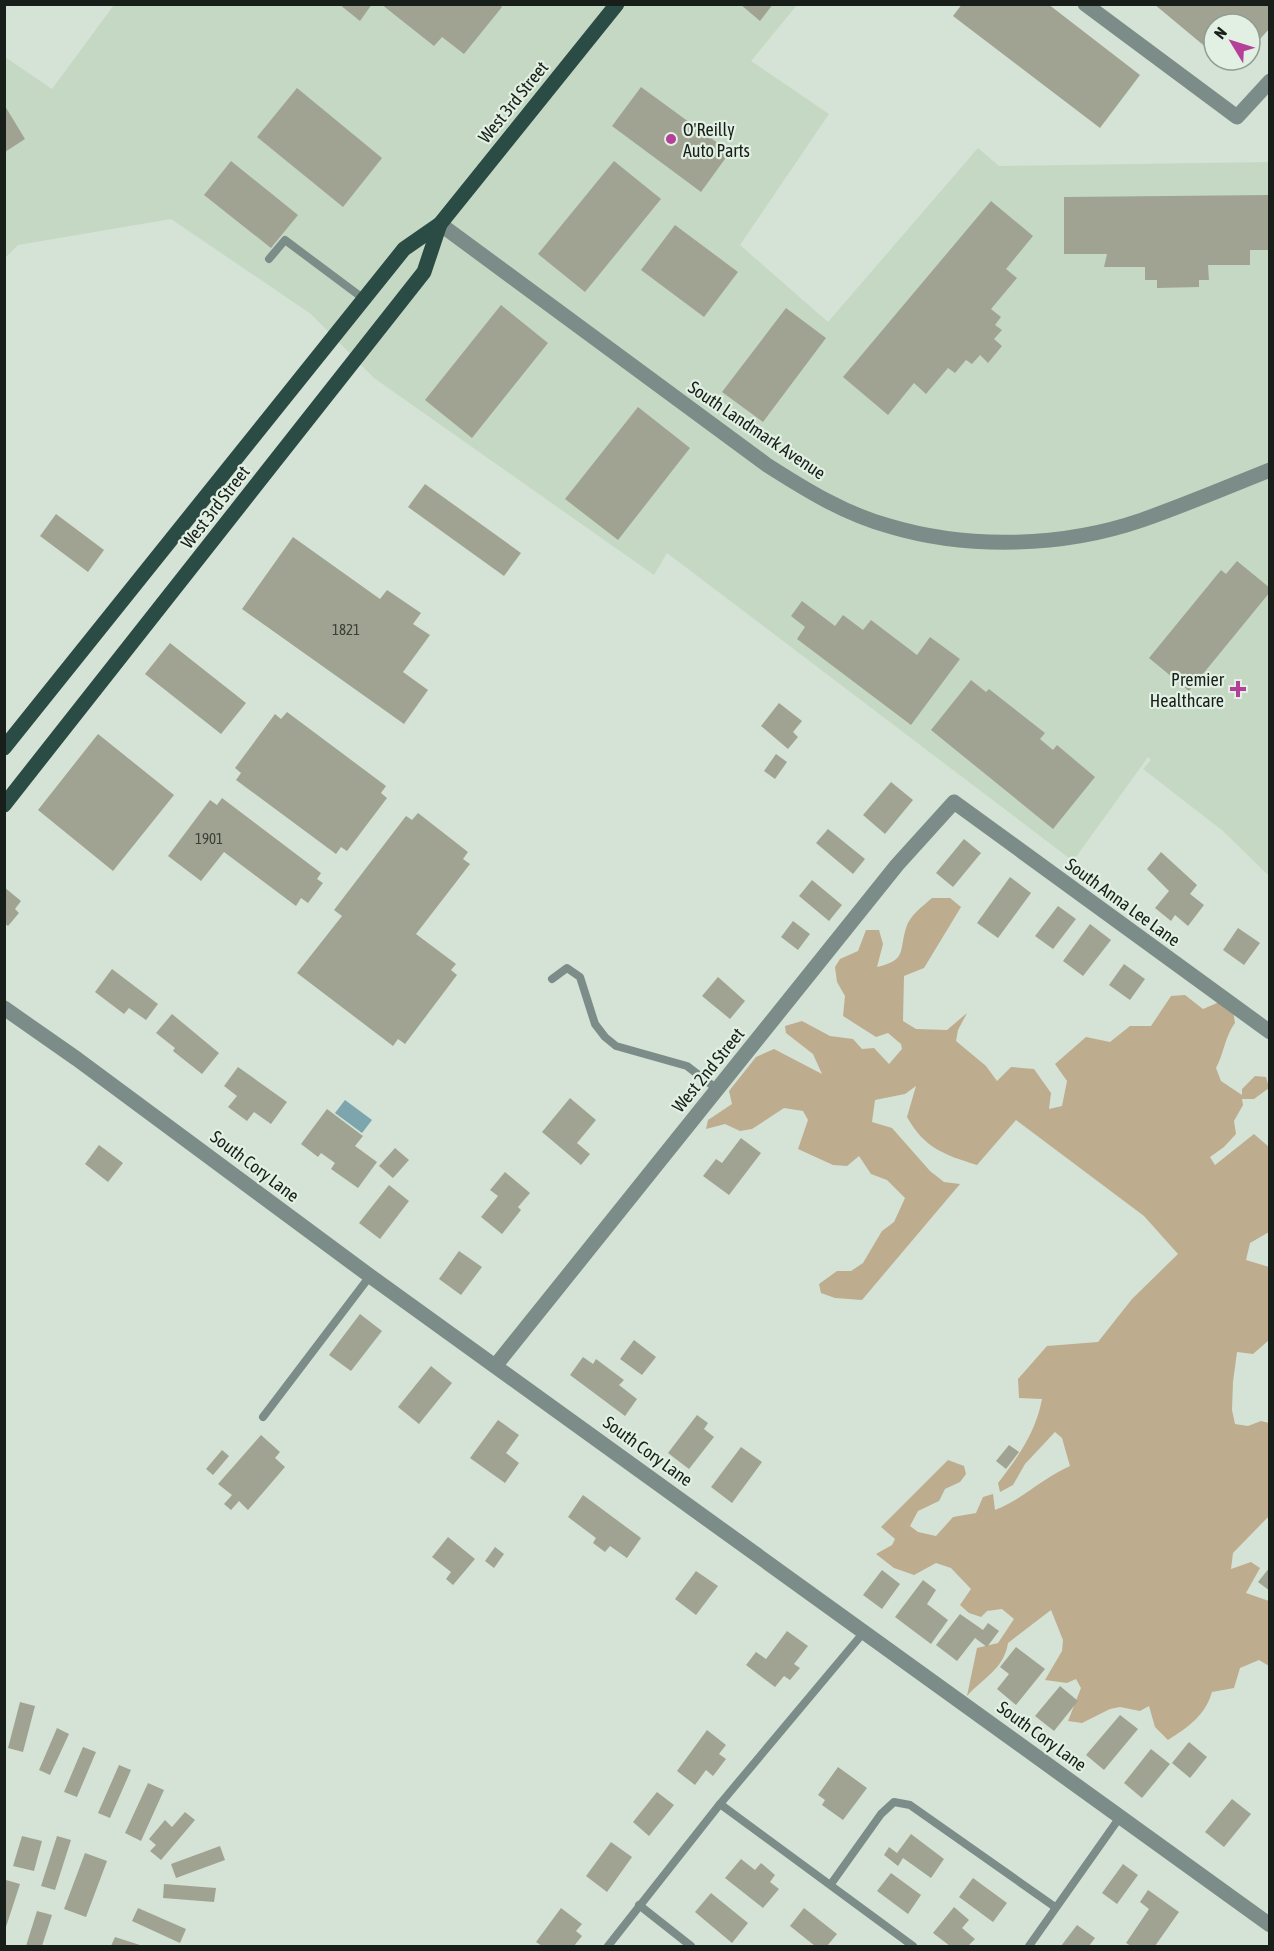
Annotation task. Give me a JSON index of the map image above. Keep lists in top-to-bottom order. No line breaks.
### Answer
{"streets":{"main road":["West 3rd Street"],"street":["South Landmark Avenue","South Anna Lee Lane","West 2nd Street","South Cory Lane"]},"crossings":[["West 3rd Street","South Landmark Avenue"],["South Anna Lee Lane","West 2nd Street"],["West 2nd Street","South Cory Lane"]],"places":{"other":["O'Reilly Auto Parts"],"health":["Premier Healthcare"]},"house_numbers":["1821","1901"],"north":"top left"}
